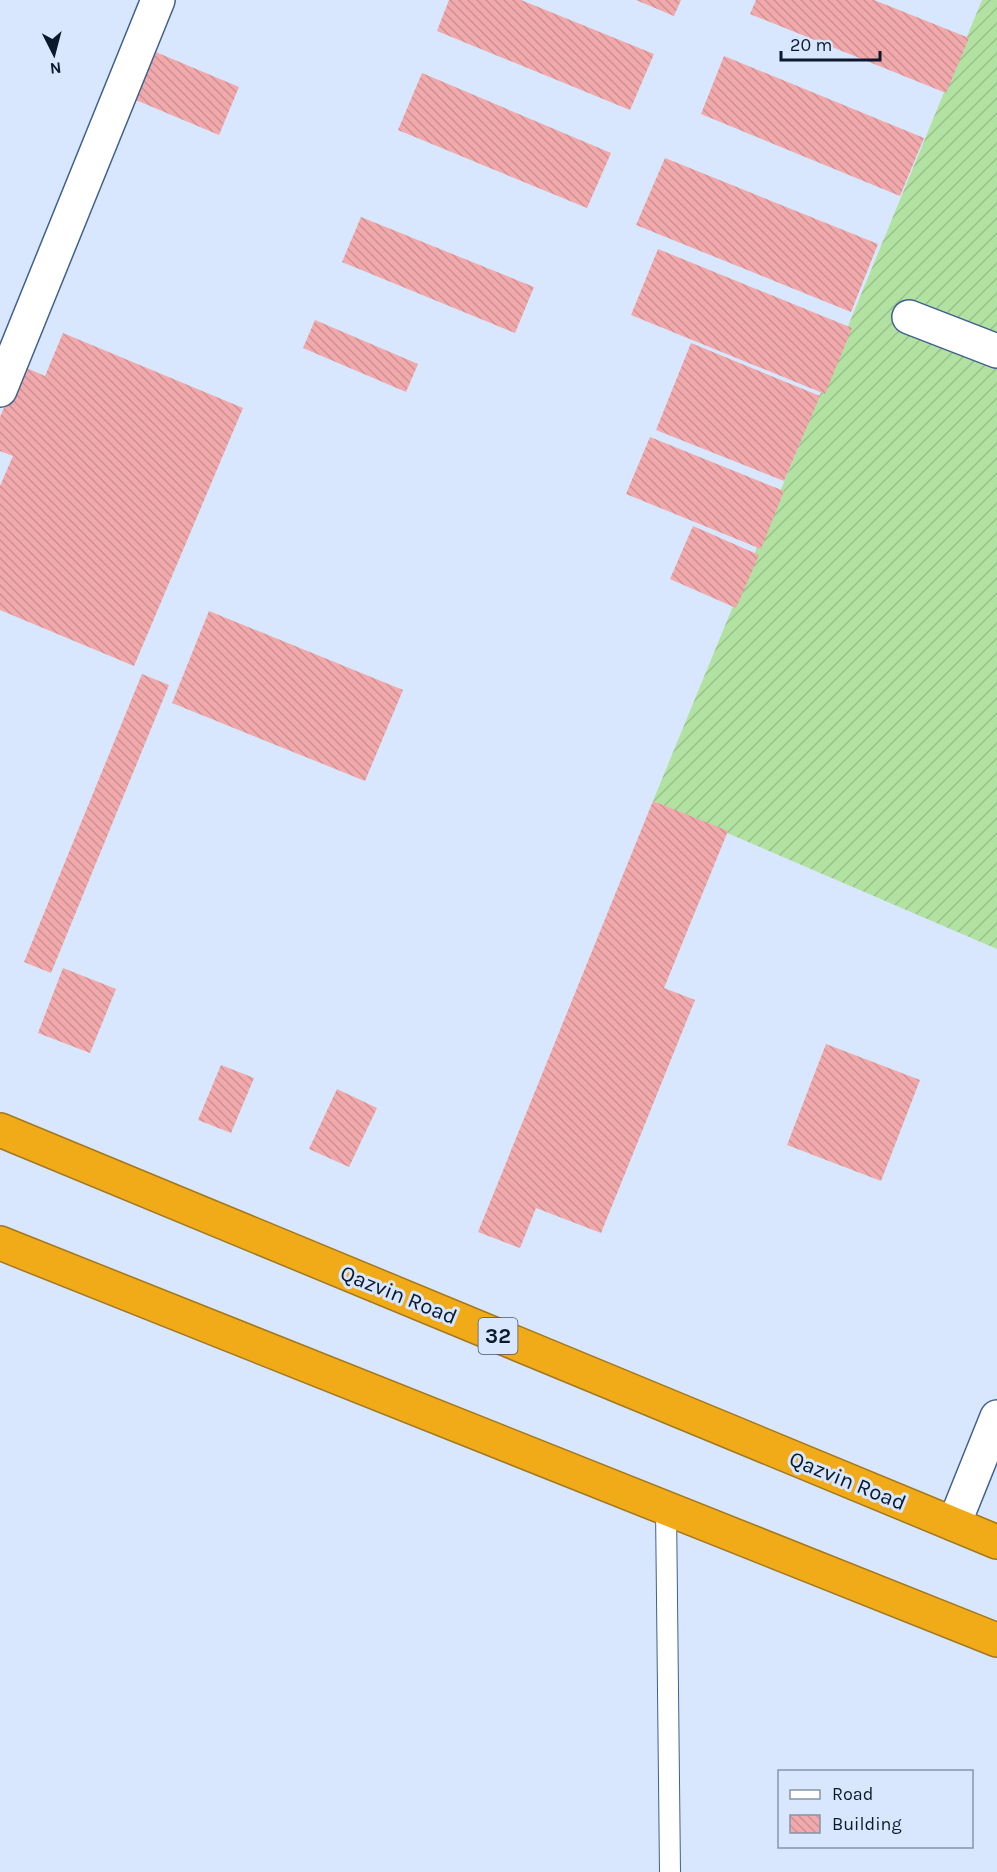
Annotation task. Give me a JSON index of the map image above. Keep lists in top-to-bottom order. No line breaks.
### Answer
{"streets":{"highway":["Qazvin Road","32"]},"legend":["Road","Building"],"scale_bar":"20 m","north":"bottom"}
